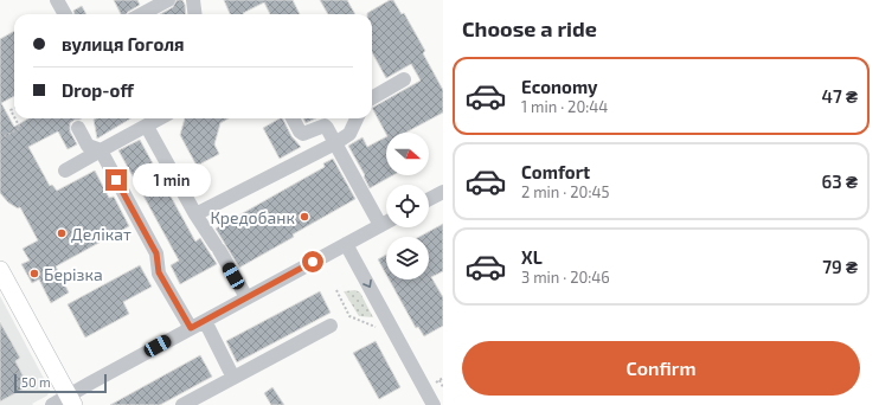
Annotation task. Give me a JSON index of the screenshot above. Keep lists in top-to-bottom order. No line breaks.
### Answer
{"places":["Кредобанк","Делікат","Берізка"],"scale_bar":"50 m","north":"right","page":{"heading":"Choose a ride","banner":["вулиця Гоголя","Drop-off"],"list":[{"name":"Economy","note":"1 min · 20:44","value":"47 ₴"},{"name":"Comfort","note":"2 min · 20:45","value":"63 ₴"},{"name":"XL","note":"3 min · 20:46","value":"79 ₴"}],"bubble":"1 min","buttons":"Confirm","scale":"50 m"}}
